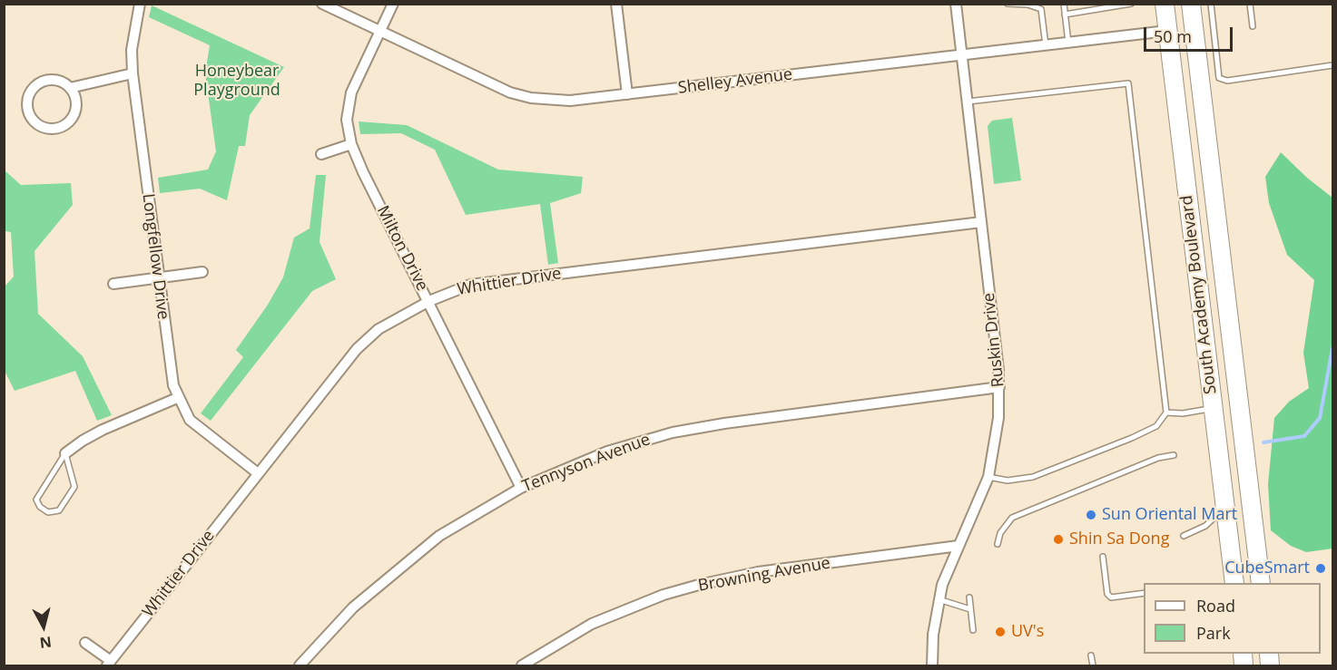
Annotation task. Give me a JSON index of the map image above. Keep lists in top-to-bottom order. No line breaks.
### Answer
{"streets":{"highway":["South Academy Boulevard"],"street":["Shelley Avenue","Milton Drive","Longfellow Drive","Whittier Drive","Ruskin Drive","Tennyson Avenue","Browning Avenue"]},"crossings":[["Shelley Avenue","Milton Drive"],["Shelley Avenue","South Academy Boulevard"],["Shelley Avenue","Ruskin Drive"],["Milton Drive","Whittier Drive"],["Milton Drive","Tennyson Avenue"],["Longfellow Drive","Whittier Drive"],["Whittier Drive","Ruskin Drive"],["Ruskin Drive","Tennyson Avenue"],["Ruskin Drive","Browning Avenue"]],"parks":["Honeybear Playground"],"places":["Sun Oriental Mart","Shin Sa Dong","CubeSmart","UV's"],"legend":["Road","Park"],"scale_bar":"50 m","north":"bottom"}
